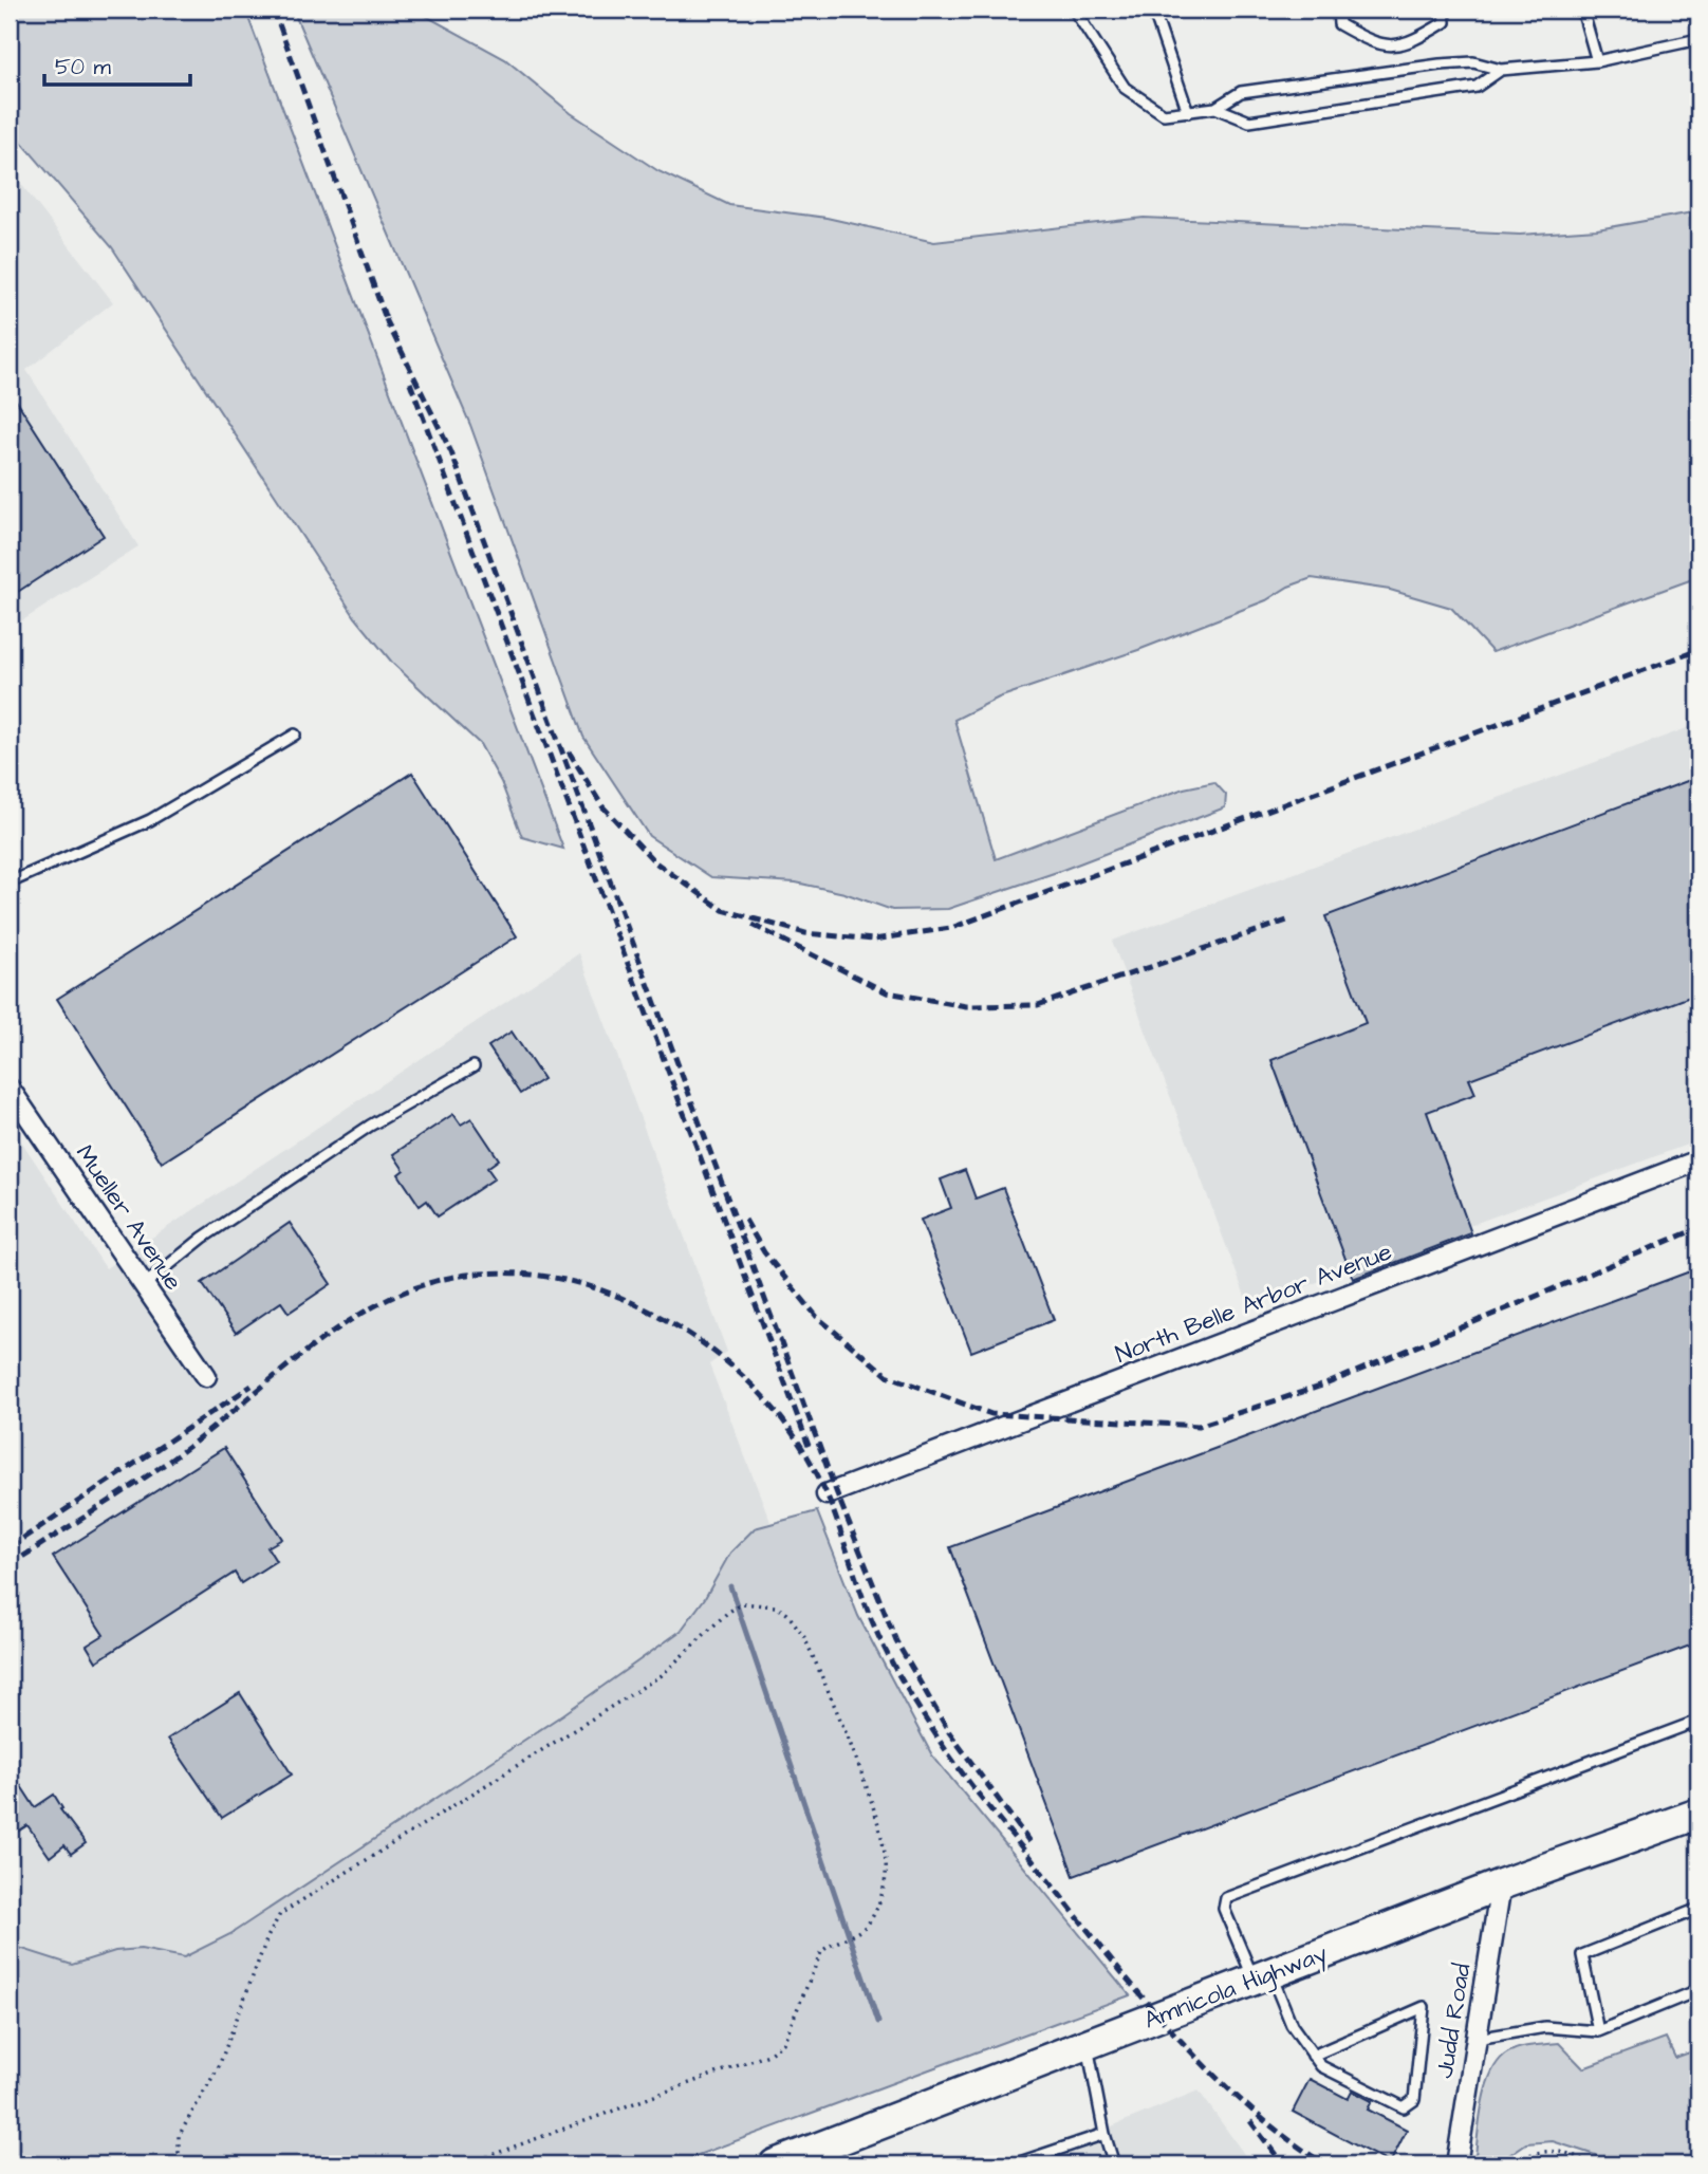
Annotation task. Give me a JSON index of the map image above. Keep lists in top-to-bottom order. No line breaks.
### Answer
{"streets":{"main road":["Amnicola Highway"],"street":["Mueller Avenue","North Belle Arbor Avenue","Judd Road"]},"crossings":[["Amnicola Highway","Judd Road"]],"scale_bar":"50 m"}
